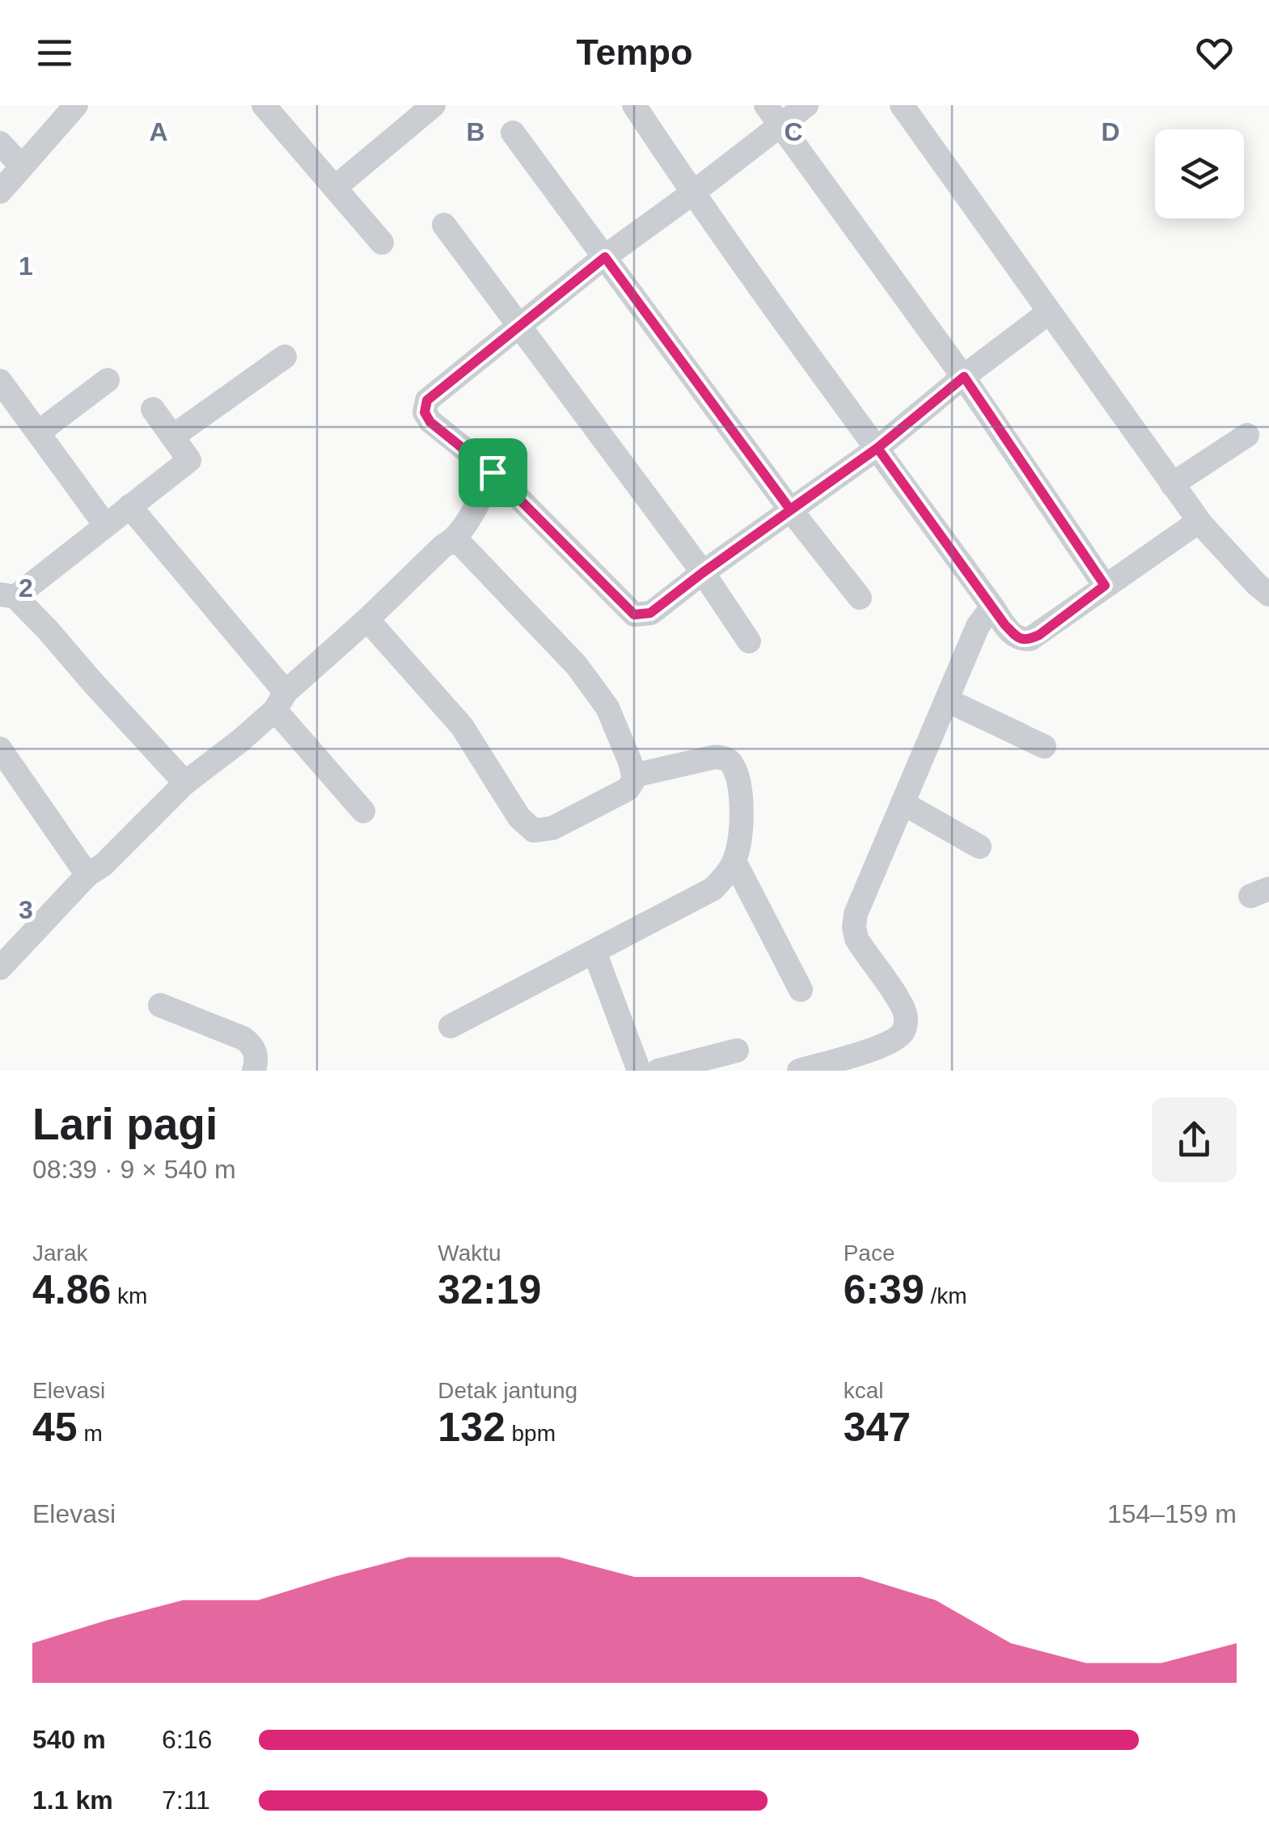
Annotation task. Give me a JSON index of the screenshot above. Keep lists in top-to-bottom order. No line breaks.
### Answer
{"page":{"header":"Tempo","heading":["Lari pagi","08:39 · 9 × 540 m"],"stats":[["Jarak","4.86 km"],["Waktu","32:19"],["Pace","6:39 /km"],["Elevasi","45 m"],["Detak jantung","132 bpm"],["kcal","347"]],"chart":["Elevasi","154–159 m"],"list":[{"name":"540 m","note":"6:16"},{"name":"1.1 km","note":"7:11"}]},"grid":{"columns":["A","B","C","D"],"rows":["1","2","3"]}}
